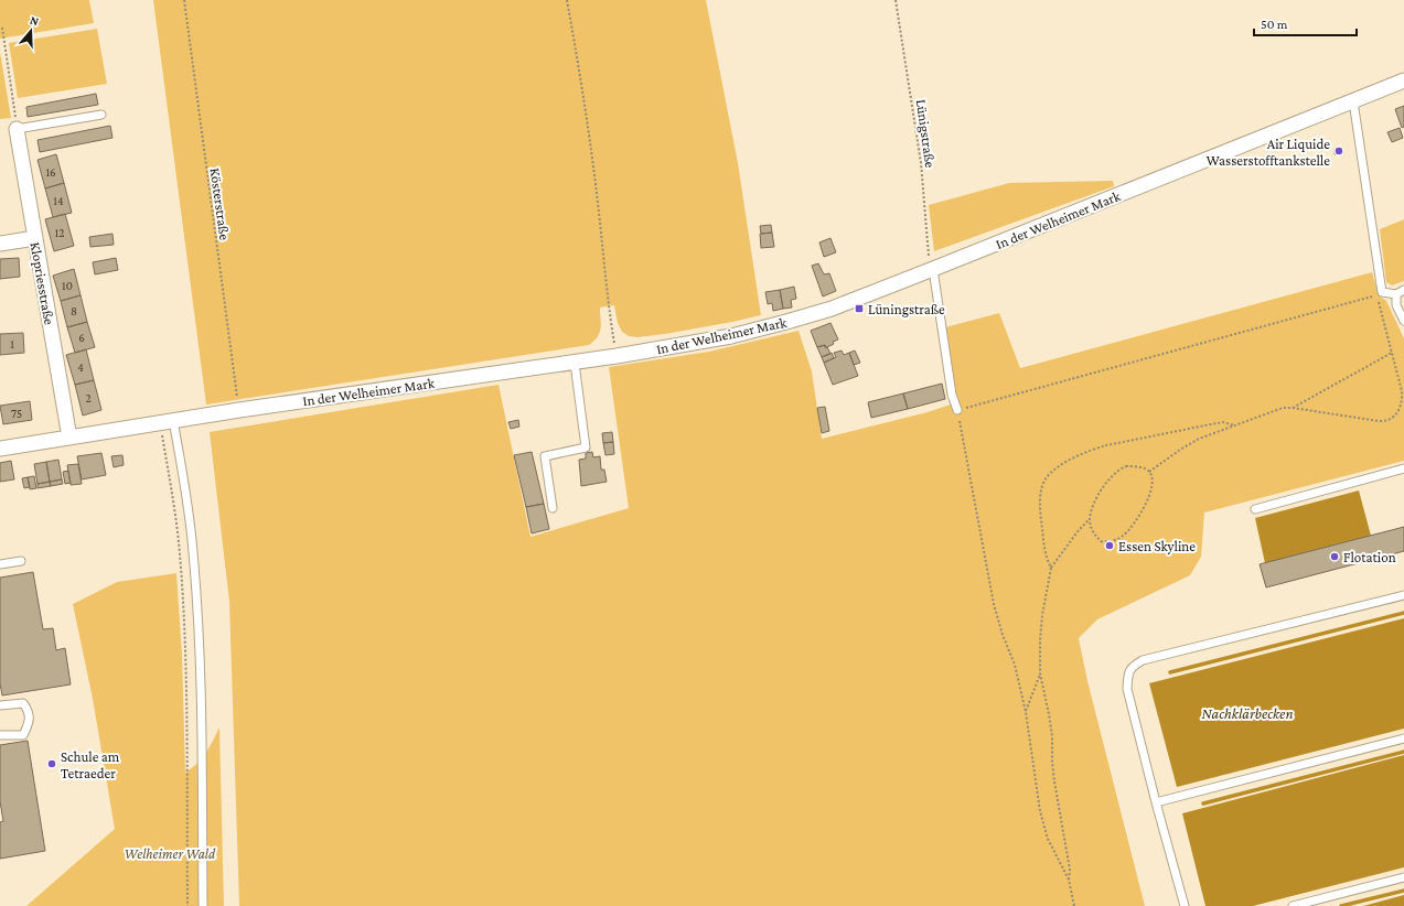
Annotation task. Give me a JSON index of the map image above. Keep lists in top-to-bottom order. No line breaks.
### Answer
{"streets":{"street":["In der Welheimer Mark","Klopriesstraße"],"path":["Lünigstraße","Kösterstraße"]},"crossings":[["Lünigstraße","In der Welheimer Mark"],["Kösterstraße","In der Welheimer Mark"],["In der Welheimer Mark","Klopriesstraße"]],"water":["Nachklärbecken"],"parks":["Welheimer Wald"],"places":{"other":["Air Liquide Wasserstofftankstelle","Essen Skyline","Flotation","Schule am Tetraeder"],"transit":["Lüningstraße"]},"house_numbers":["16","14","12","10","8","6","1","4","2","75"],"scale_bar":"50 m","north":"top"}
